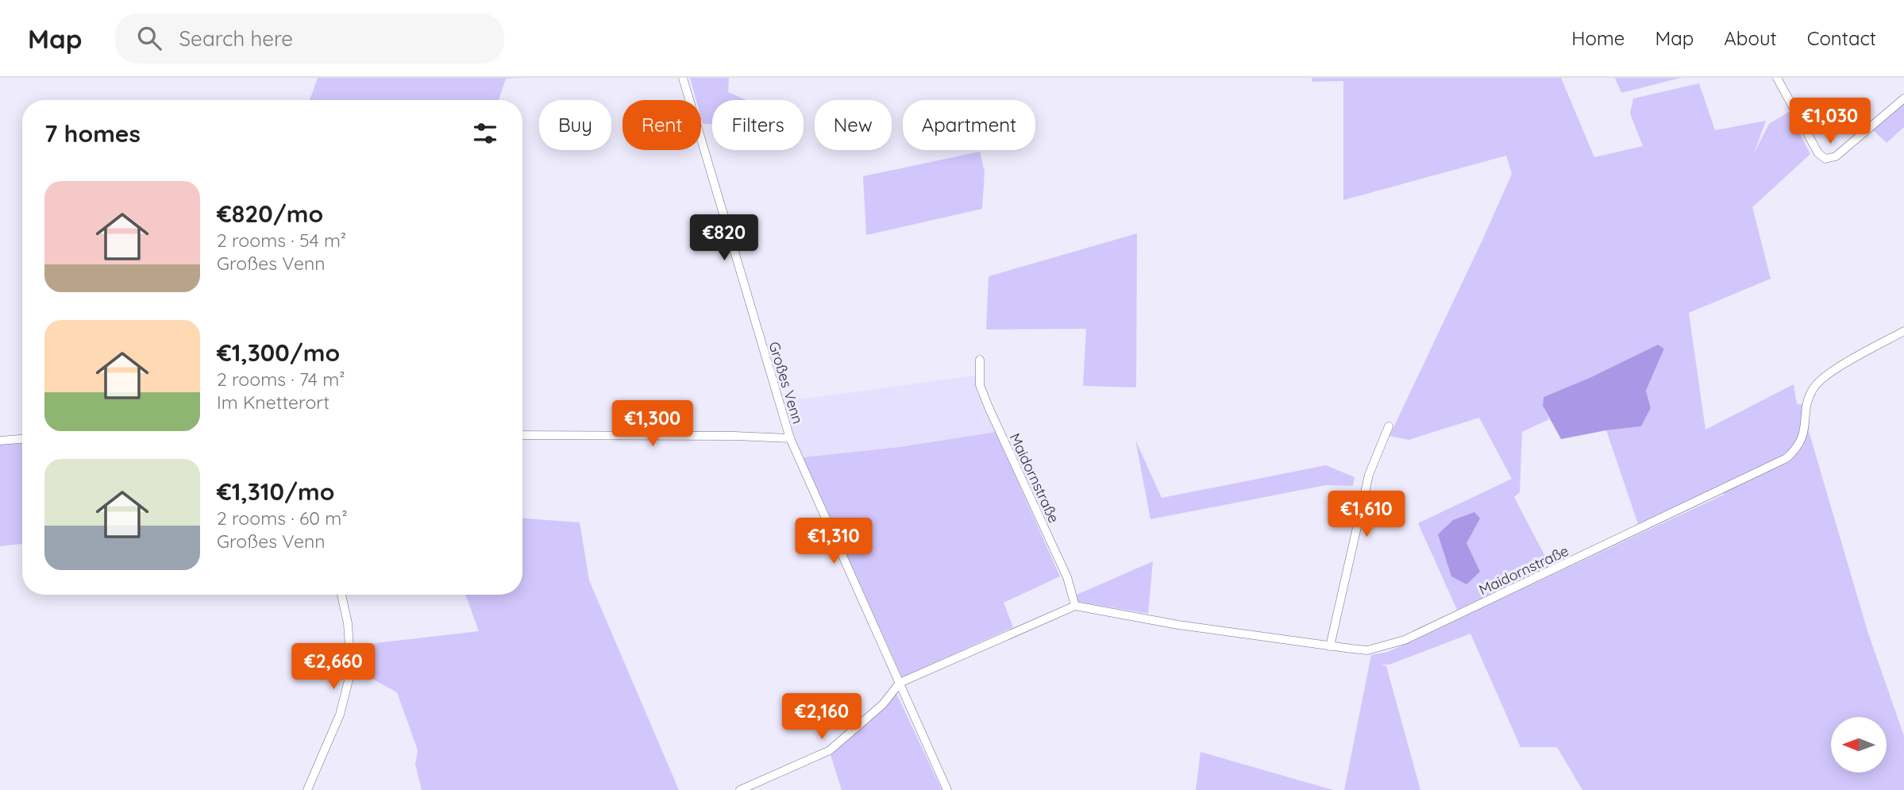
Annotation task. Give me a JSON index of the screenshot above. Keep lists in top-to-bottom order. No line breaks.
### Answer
{"streets":{"street":["Großes Venn","Maidornstraße"]},"north":"left","page":{"header":"Map","search":"Search here","nav":["Home","Map","About","Contact"],"price":["€1,030","€820","€1,300","€1,610","€1,310","€2,660","€2,160"],"chip":["Buy","Rent","Filters","New","Apartment"],"heading":"7 homes","list":[{"name":"€820/mo","note":"2 rooms · 54 m² · Großes Venn"},{"name":"€1,300/mo","note":"2 rooms · 74 m² · Im Knetterort"},{"name":"€1,310/mo","note":"2 rooms · 60 m² · Großes Venn"}]}}
